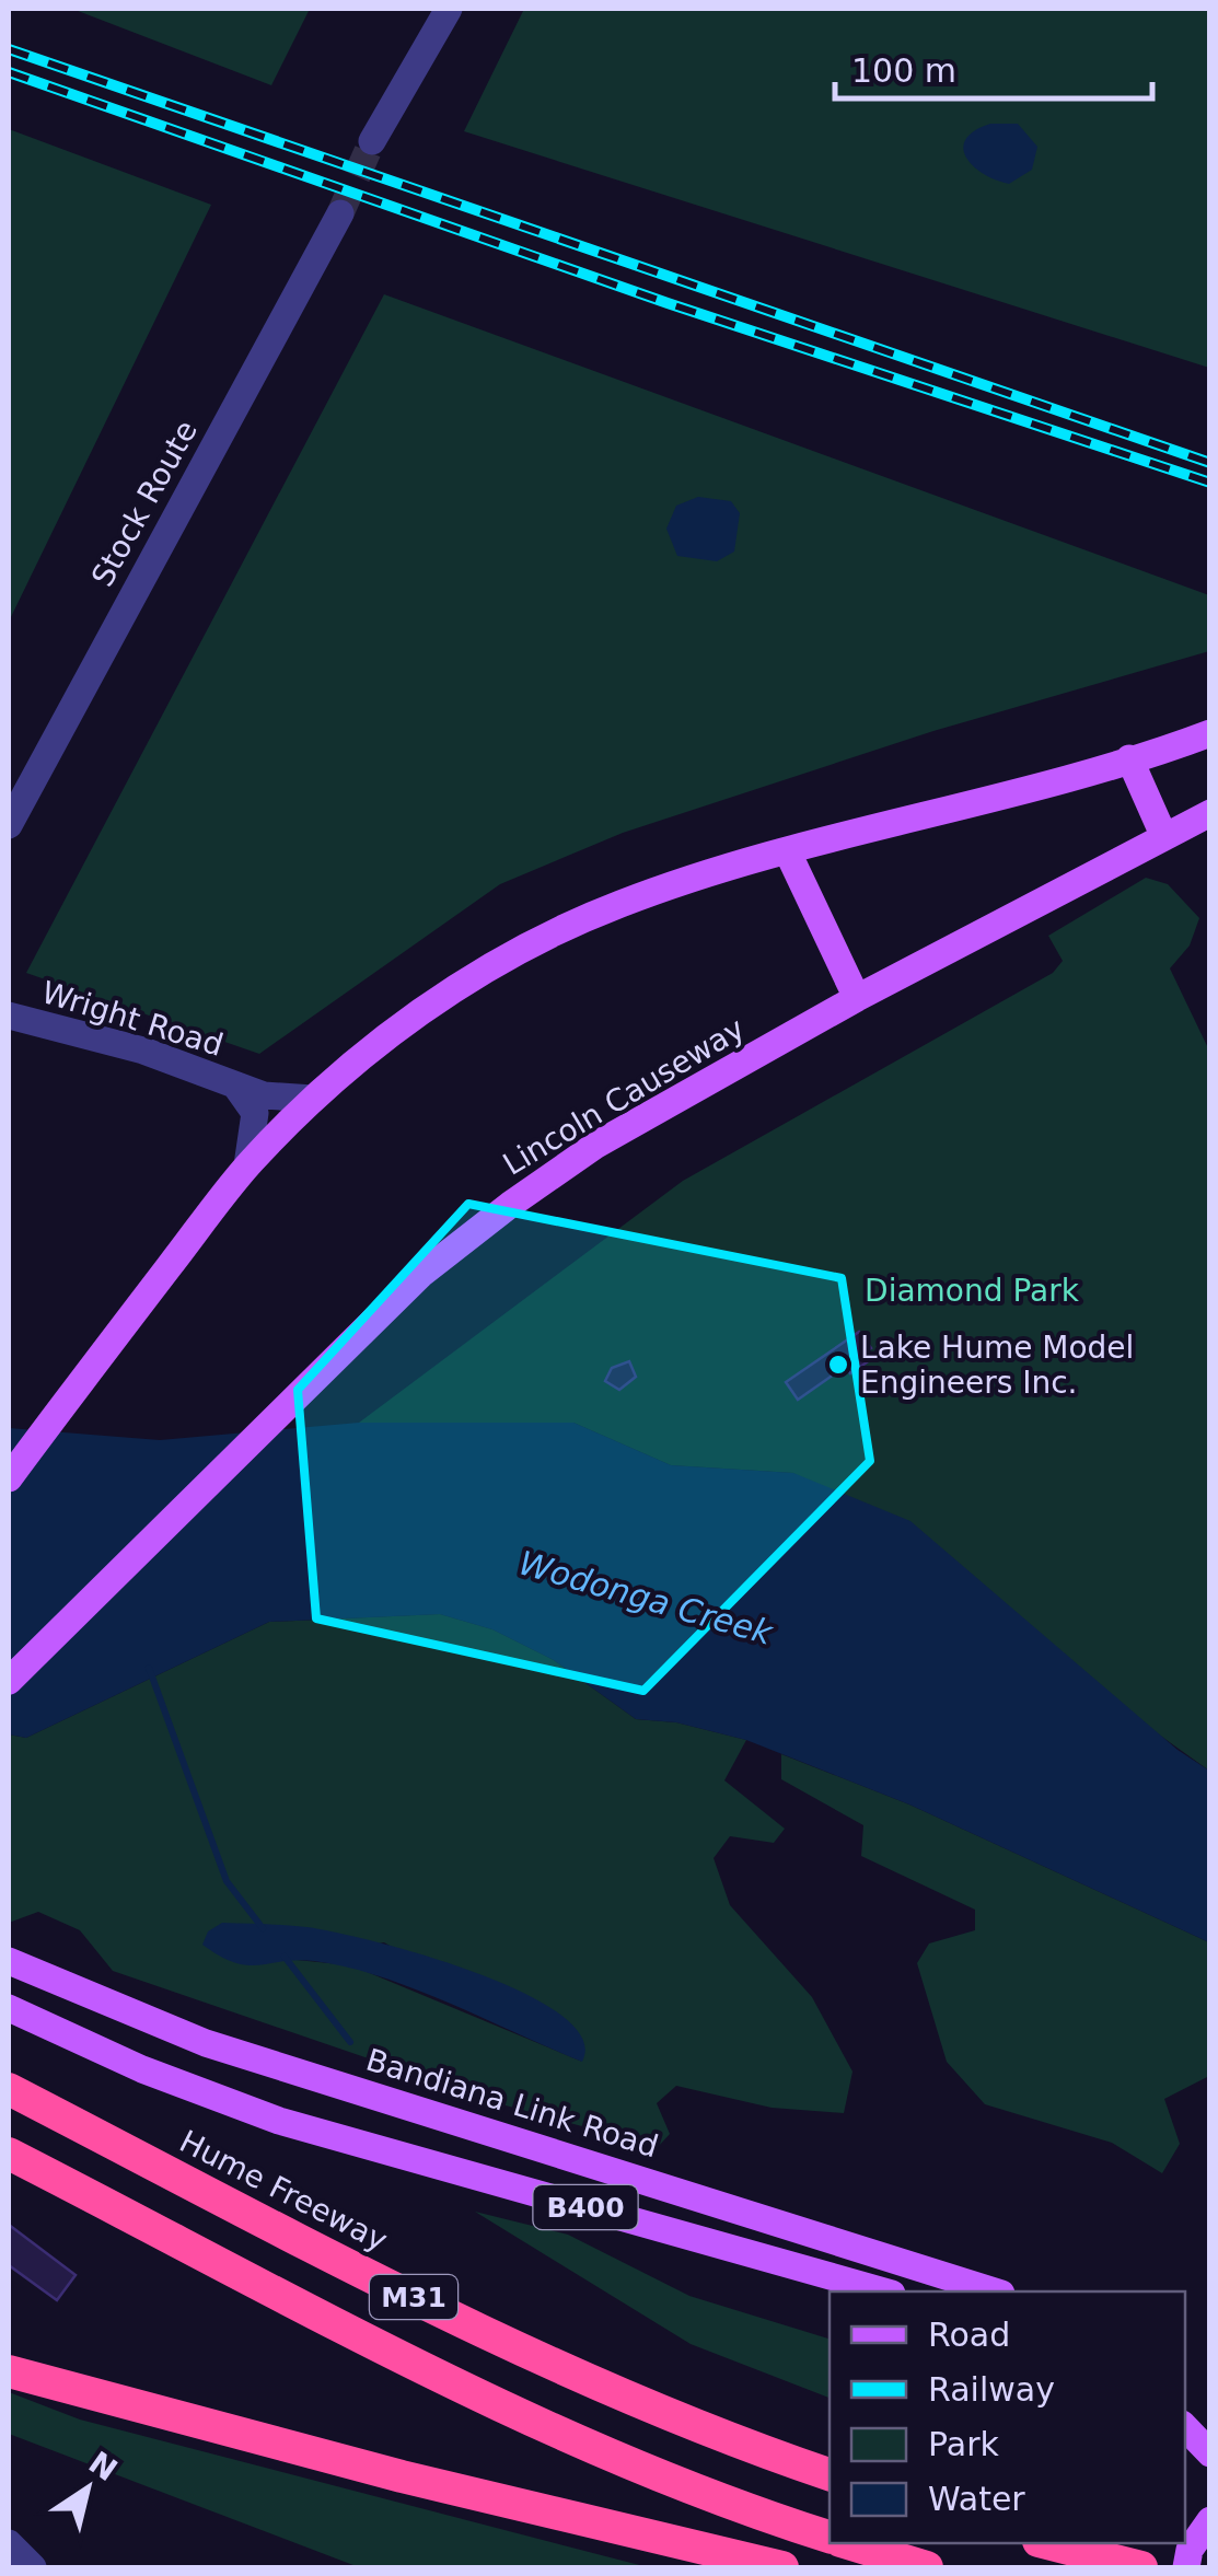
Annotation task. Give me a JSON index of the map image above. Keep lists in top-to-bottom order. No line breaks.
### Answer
{"streets":{"highway":["Hume Freeway","M31"],"main road":["Lincoln Causeway","Bandiana Link Road","B400"],"street":["Stock Route","Wright Road"]},"water":["Wodonga Creek"],"parks":["Diamond Park"],"places":["Lake Hume Model Engineers Inc."],"legend":["Road","Railway","Park","Water"],"scale_bar":"100 m","north":"top right"}
